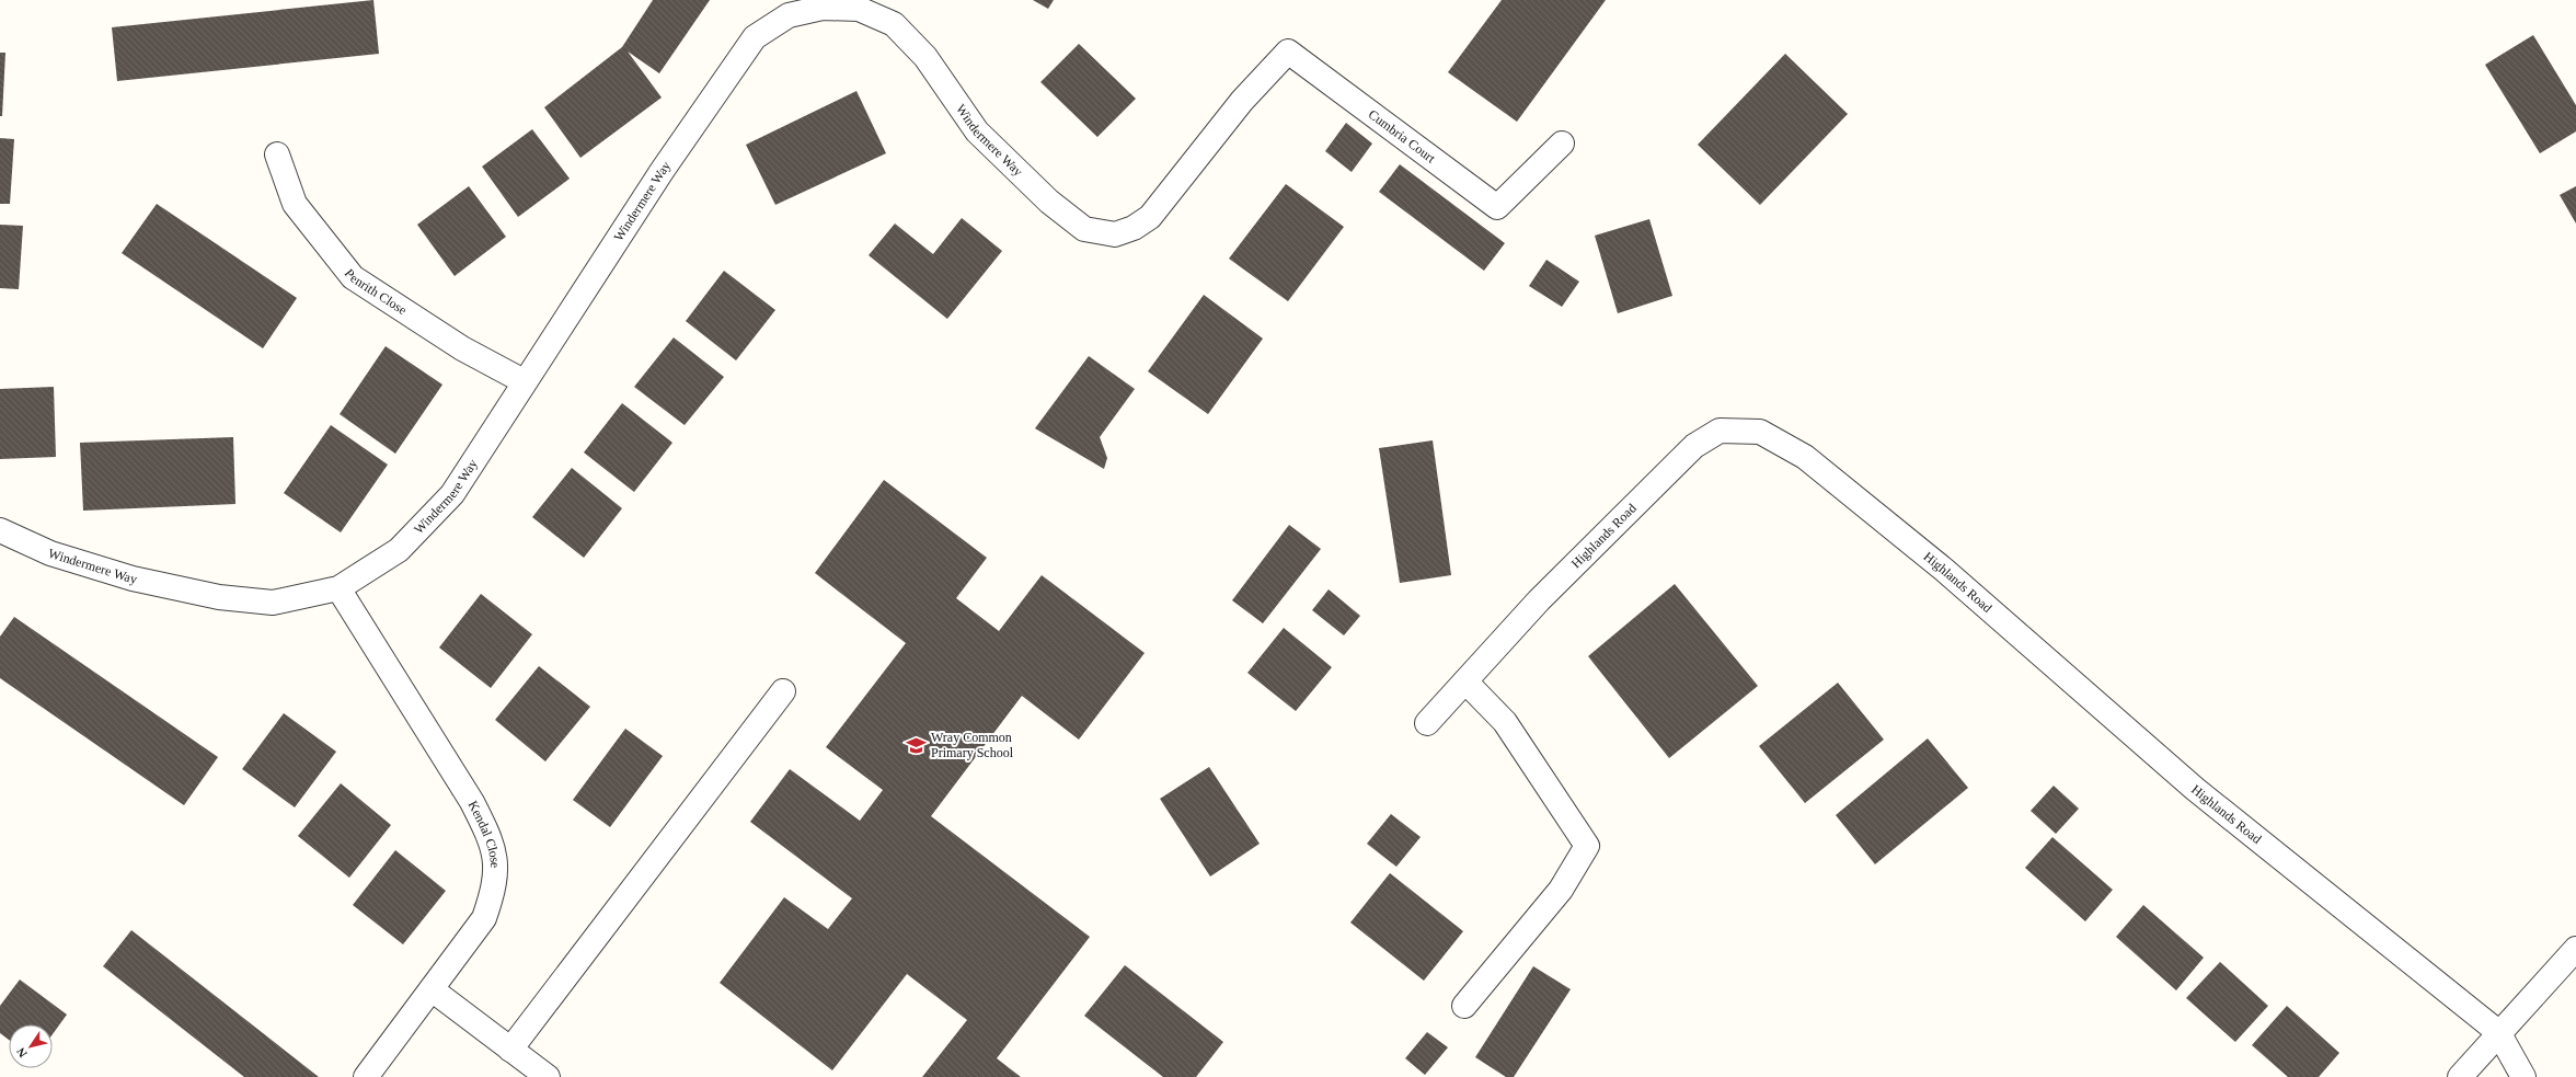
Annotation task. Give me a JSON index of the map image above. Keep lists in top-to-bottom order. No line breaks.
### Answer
{"streets":{"street":["Cumbria Court","Windermere Way","Penrith Close","Highlands Road","Kendal Close"]},"crossings":[["Cumbria Court","Windermere Way"],["Windermere Way","Penrith Close"],["Windermere Way","Kendal Close"]],"places":{"school or university":["Wray Common Primary School"]},"north":"bottom left"}
